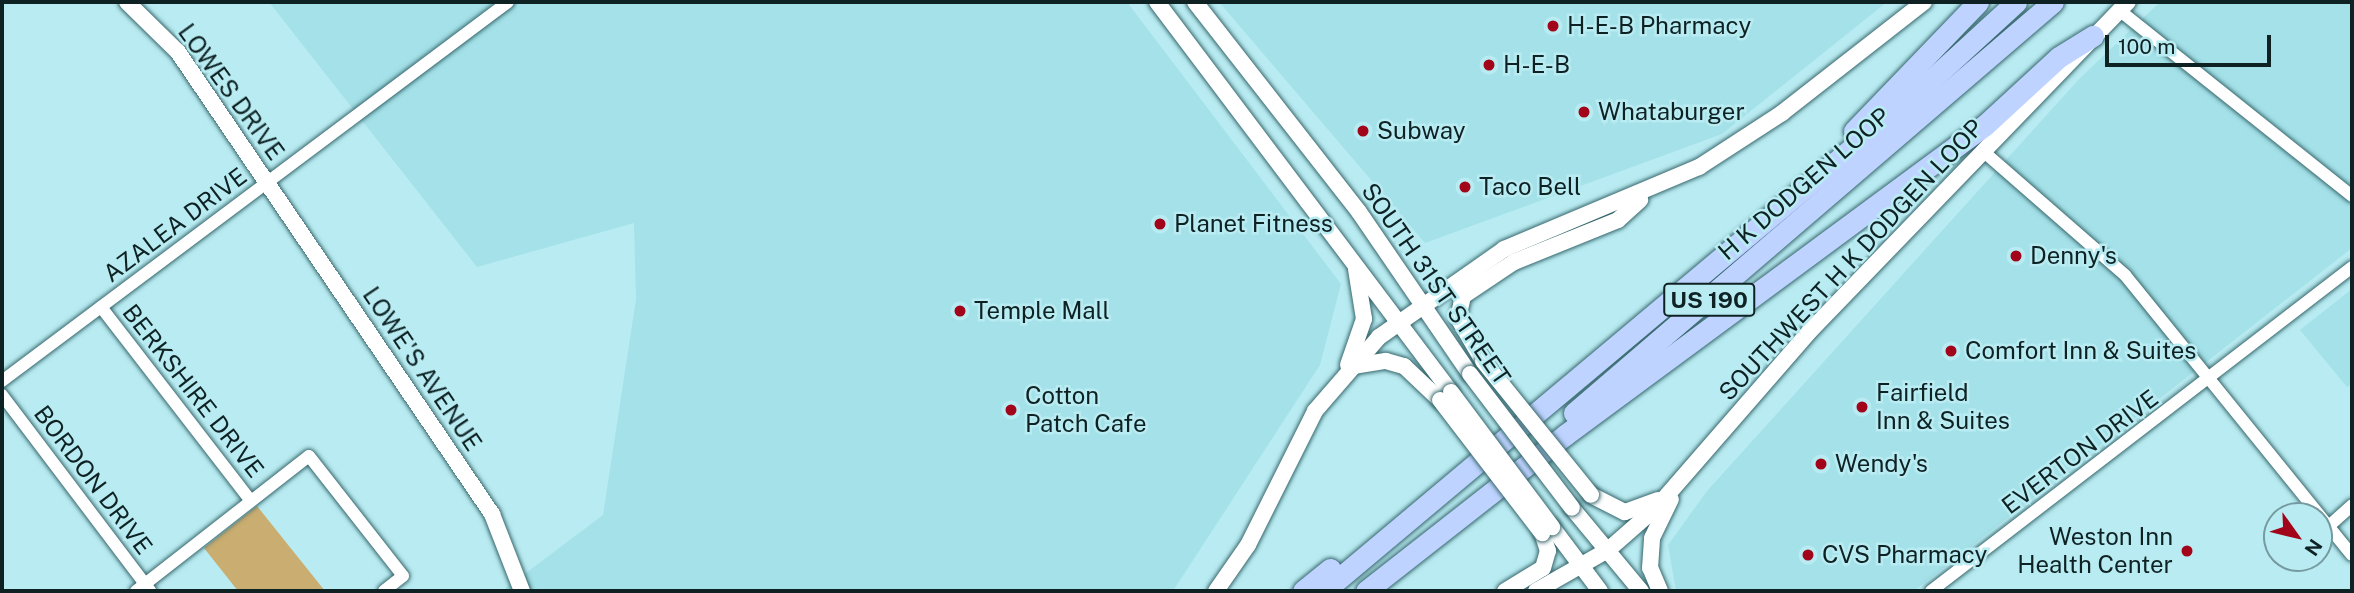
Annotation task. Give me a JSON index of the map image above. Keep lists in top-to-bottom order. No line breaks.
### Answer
{"streets":{"highway":["H K DODGEN LOOP","US 190"],"main road":["LOWES DRIVE","SOUTHWEST H K DODGEN LOOP","SOUTH 31ST STREET","LOWE'S AVENUE"],"street":["AZALEA DRIVE","BERKSHIRE DRIVE","EVERTON DRIVE","BORDON DRIVE"]},"crossings":[["LOWES DRIVE","AZALEA DRIVE"],["LOWES DRIVE","LOWE'S AVENUE"],["AZALEA DRIVE","LOWE'S AVENUE"],["AZALEA DRIVE","BERKSHIRE DRIVE"],["SOUTHWEST H K DODGEN LOOP","SOUTH 31ST STREET"]],"places":["H-E-B Pharmacy","H-E-B","Whataburger","Subway","Taco Bell","Planet Fitness","Denny's","Temple Mall","Comfort Inn & Suites","Fairfield Inn & Suites","Cotton Patch Cafe","Wendy's","Weston Inn Health Center","CVS Pharmacy"],"scale_bar":"100 m","north":"bottom right"}
